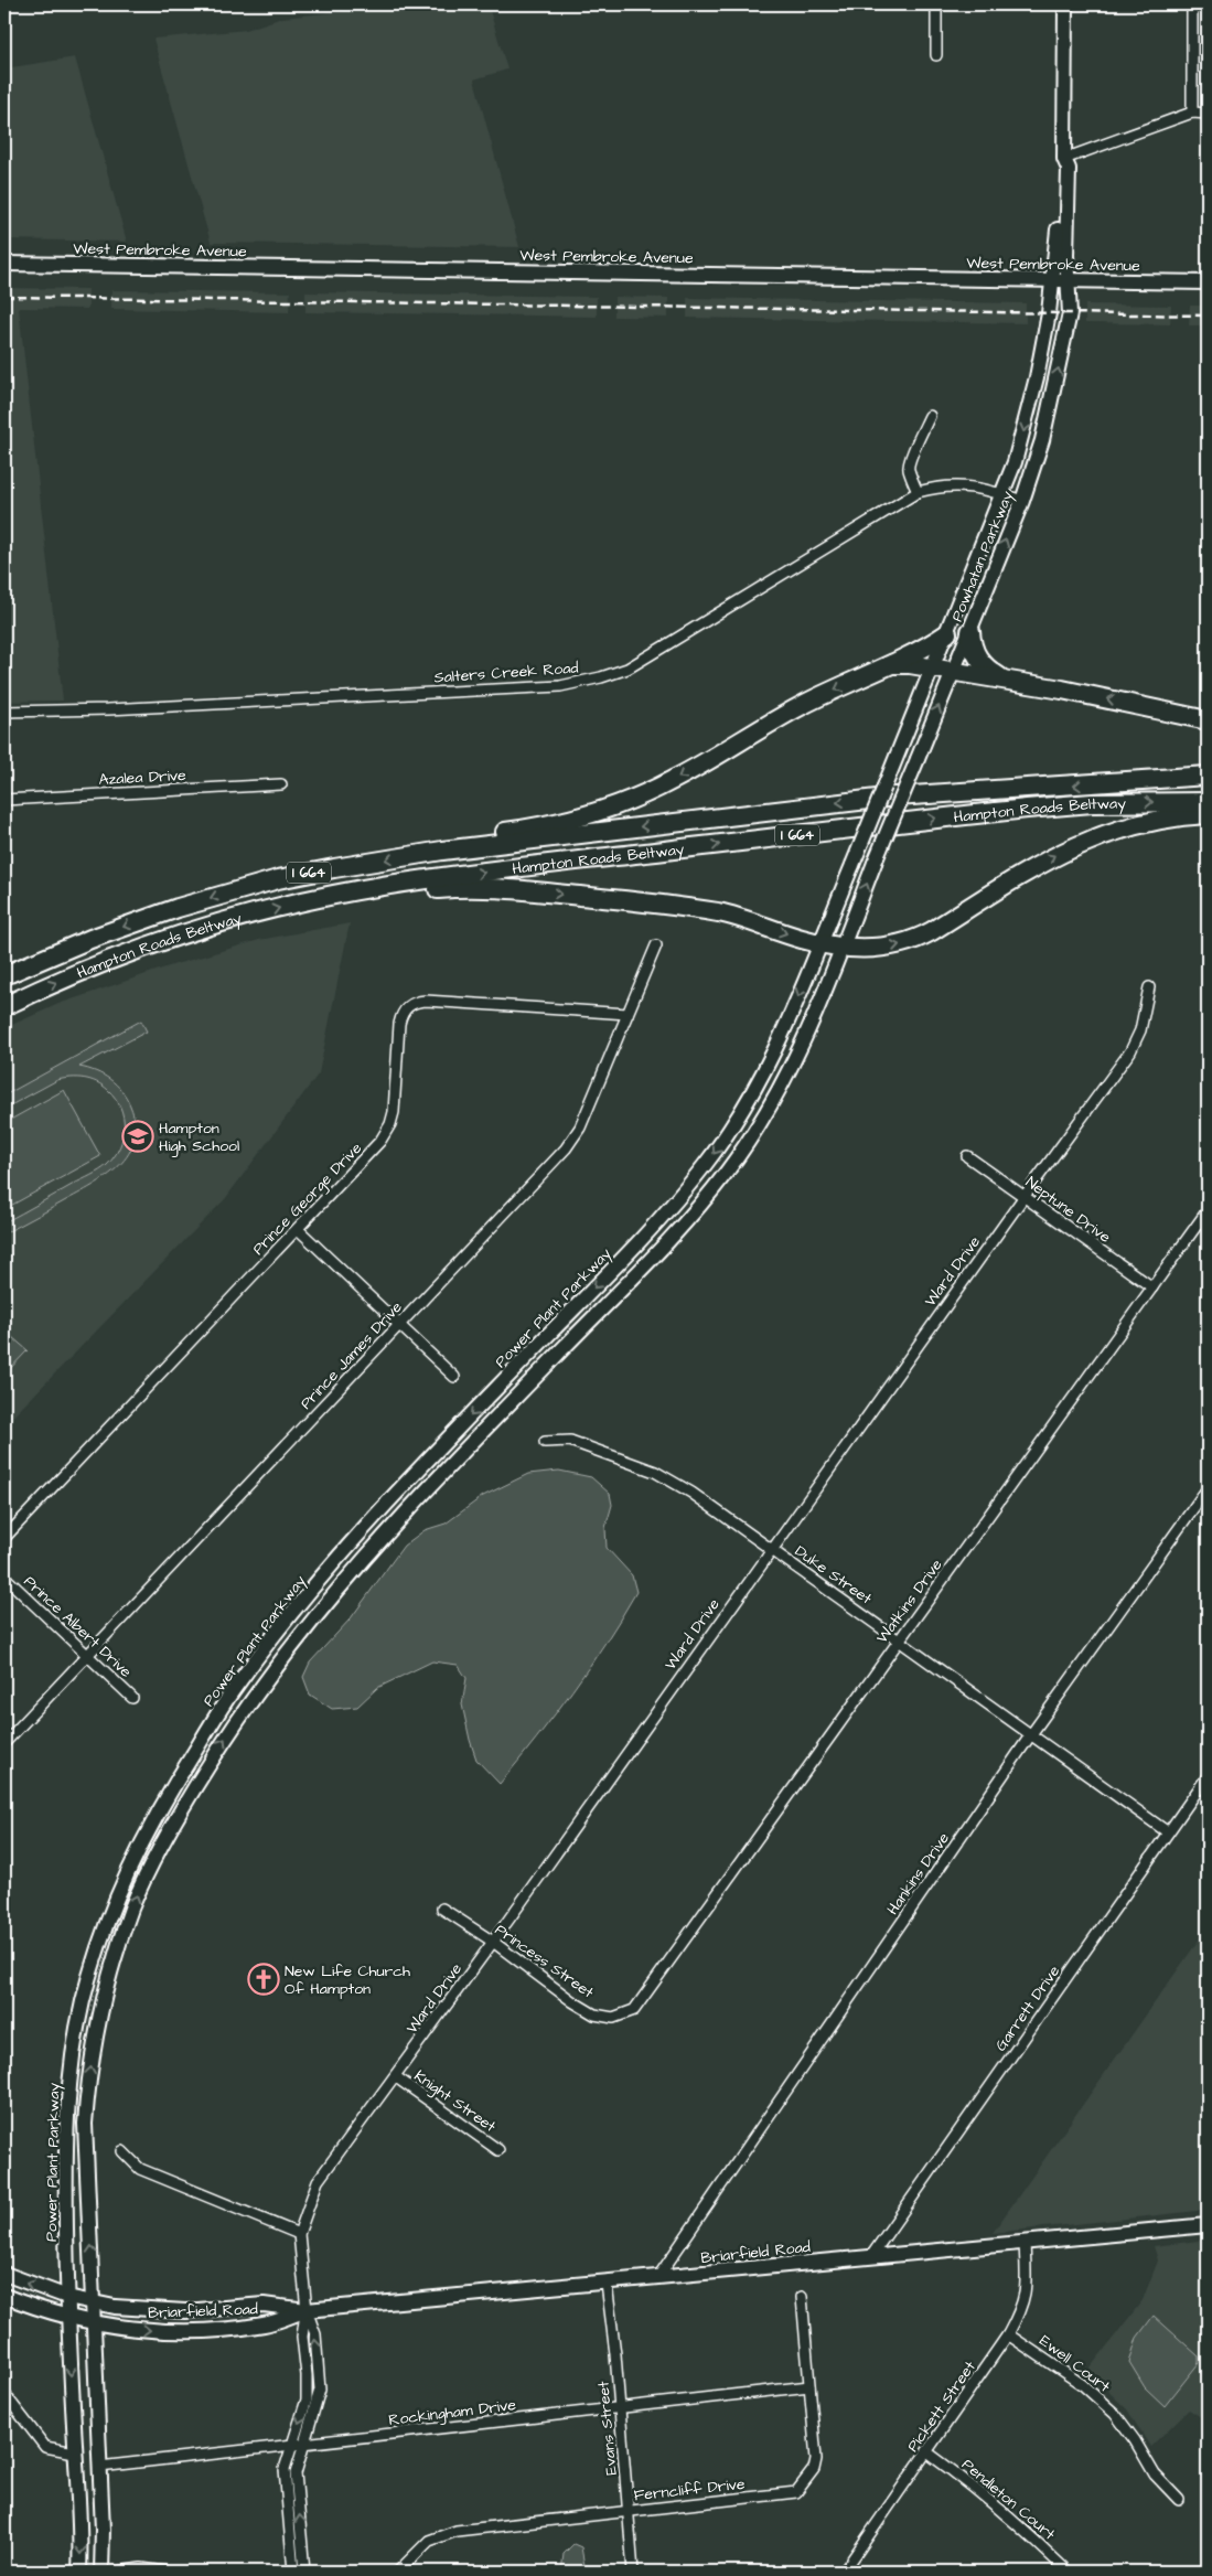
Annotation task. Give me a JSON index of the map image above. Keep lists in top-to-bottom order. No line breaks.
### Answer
{"streets":{"highway":["Hampton Roads Beltway","I 664"],"main road":["West Pembroke Avenue","Powhatan Parkway","Power Plant Parkway","Briarfield Road"],"street":["Salters Creek Road","Azalea Drive","Prince George Drive","Neptune Drive","Ward Drive","Prince James Drive","Duke Street","Watkins Drive","Prince Albert Drive","Hankins Drive","Princess Street","Garrett Drive","Knight Street","Ewell Court","Pickett Street","Rockingham Drive","Evans Street","Ferncliff Drive","Pendleton Court"]},"crossings":[["West Pembroke Avenue","Powhatan Parkway"],["Powhatan Parkway","Salters Creek Road"],["Powhatan Parkway","Power Plant Parkway"],["Prince George Drive","Prince James Drive"],["Neptune Drive","Ward Drive"],["Neptune Drive","Watkins Drive"],["Ward Drive","Duke Street"],["Ward Drive","Princess Street"],["Ward Drive","Knight Street"],["Ward Drive","Briarfield Road"],["Power Plant Parkway","Briarfield Road"],["Prince James Drive","Prince Albert Drive"],["Duke Street","Watkins Drive"],["Duke Street","Hankins Drive"],["Duke Street","Garrett Drive"],["Watkins Drive","Princess Street"],["Hankins Drive","Briarfield Road"],["Garrett Drive","Briarfield Road"],["Briarfield Road","Pickett Street"],["Briarfield Road","Evans Street"],["Ewell Court","Pickett Street"],["Pickett Street","Pendleton Court"],["Rockingham Drive","Evans Street"],["Rockingham Drive","Ferncliff Drive"],["Evans Street","Ferncliff Drive"]],"places":{"school or university":["Hampton High School"],"church":["New Life Church Of Hampton"]}}
